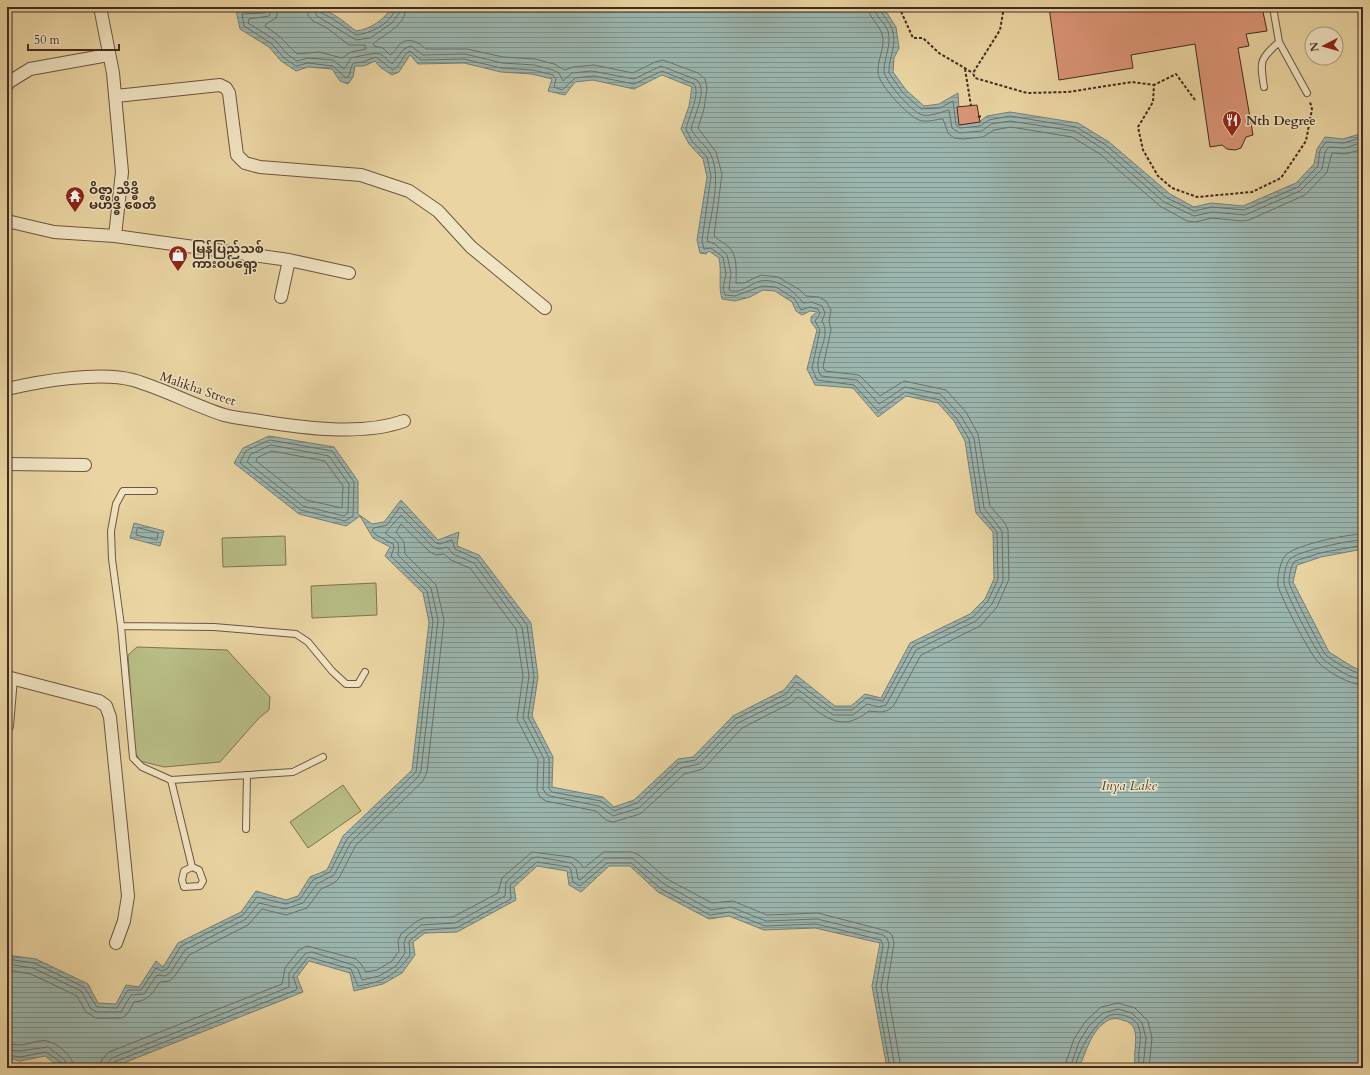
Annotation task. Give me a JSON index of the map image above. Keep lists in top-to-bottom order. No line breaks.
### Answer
{"streets":{"street":["Malikha Street"]},"water":["Inya Lake"],"places":{"restaurant":["Nth Degree"],"temple":["ဝိဇ္ဇာ သိဒ္ဓိ မဟိဒ္ဓိ စေတီ"],"shop":["မြန်ပြည်သစ် ကားဝပ်ရှော့"]},"scale_bar":"50 m","north":"left"}
